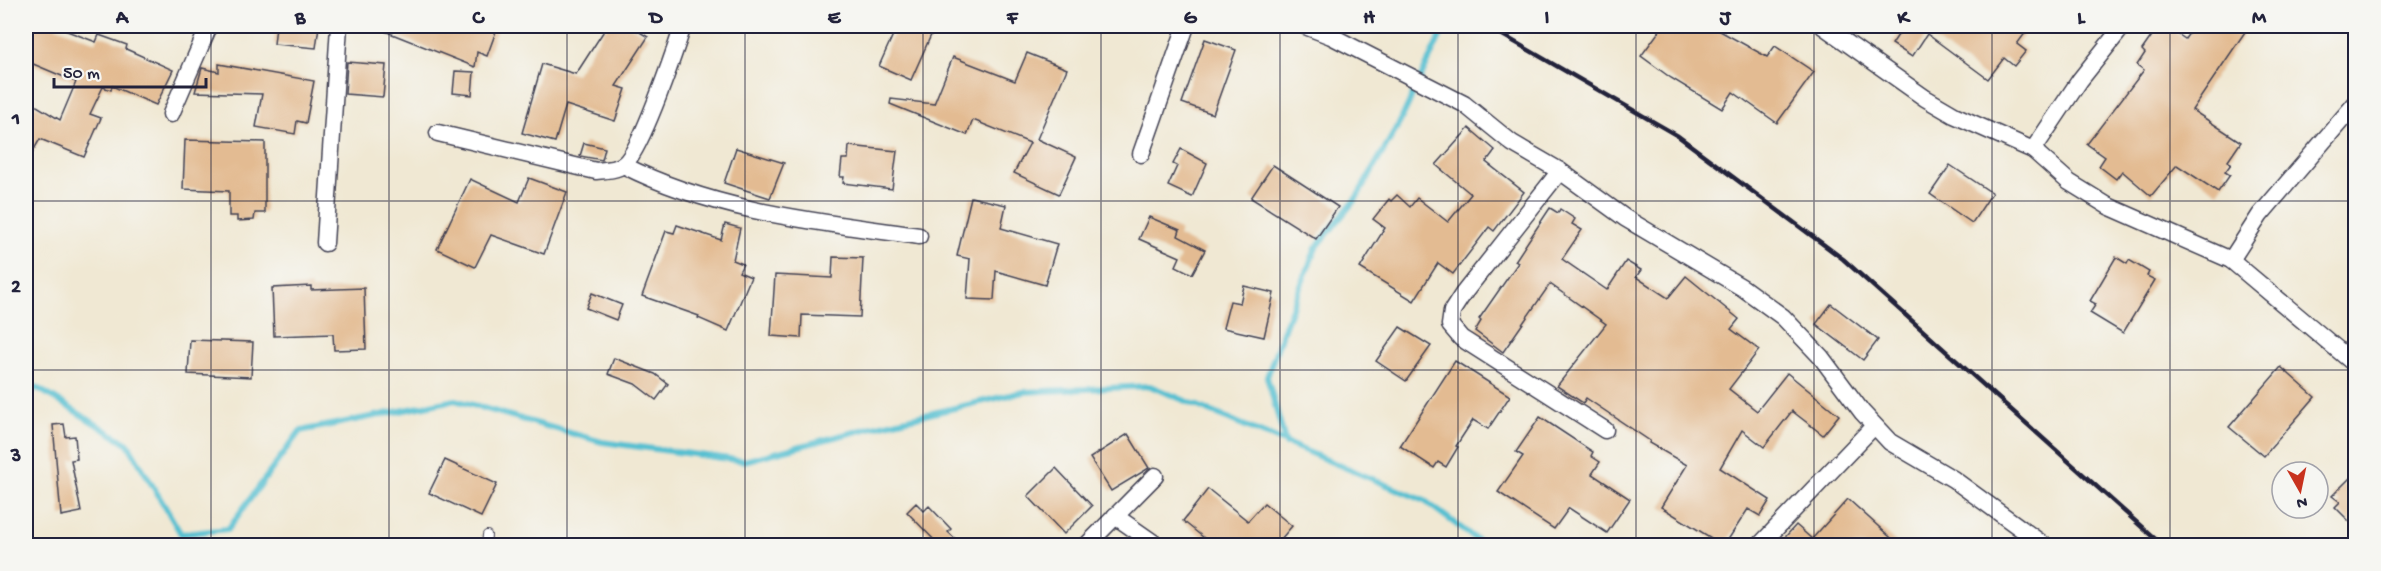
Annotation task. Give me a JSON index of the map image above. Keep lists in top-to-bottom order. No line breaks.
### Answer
{"scale_bar":"50 m","north":"bottom","grid":{"columns":["A","B","C","D","E","F","G","H","I","J","K","L","M"],"rows":["1","2","3"]}}
